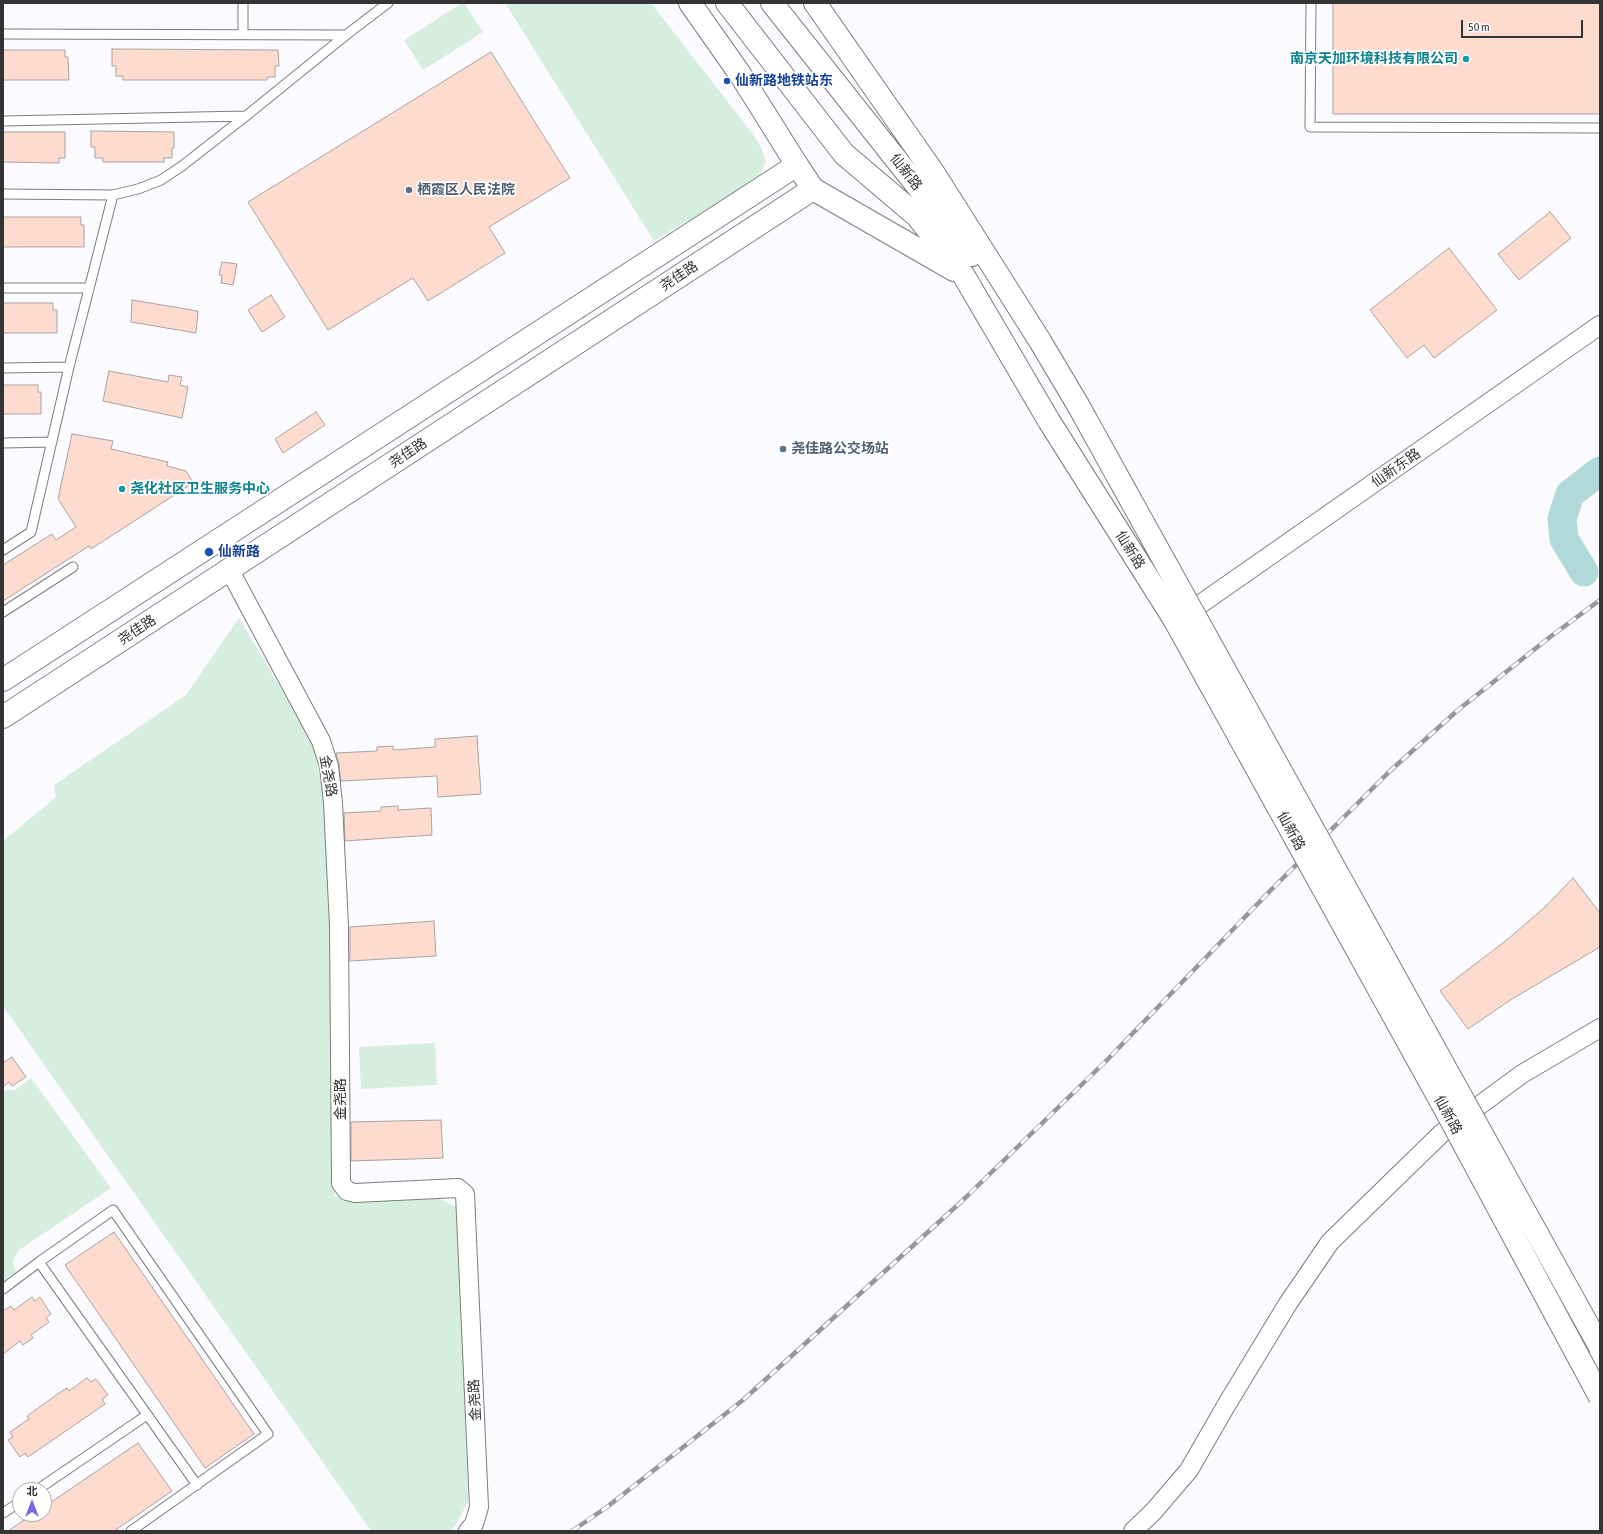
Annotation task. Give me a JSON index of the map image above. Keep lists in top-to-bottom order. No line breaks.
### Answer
{"streets":{"main road":["仙新路","尧佳路"],"street":["仙新东路","金尧路"]},"crossings":[["仙新路","尧佳路"],["仙新路","仙新东路"],["尧佳路","金尧路"]],"places":["南京天加环境科技有限公司","仙新路地铁站东","栖霞区人民法院","尧佳路公交场站","尧化社区卫生服务中心","仙新路"],"scale_bar":"50 m","north":"top"}
